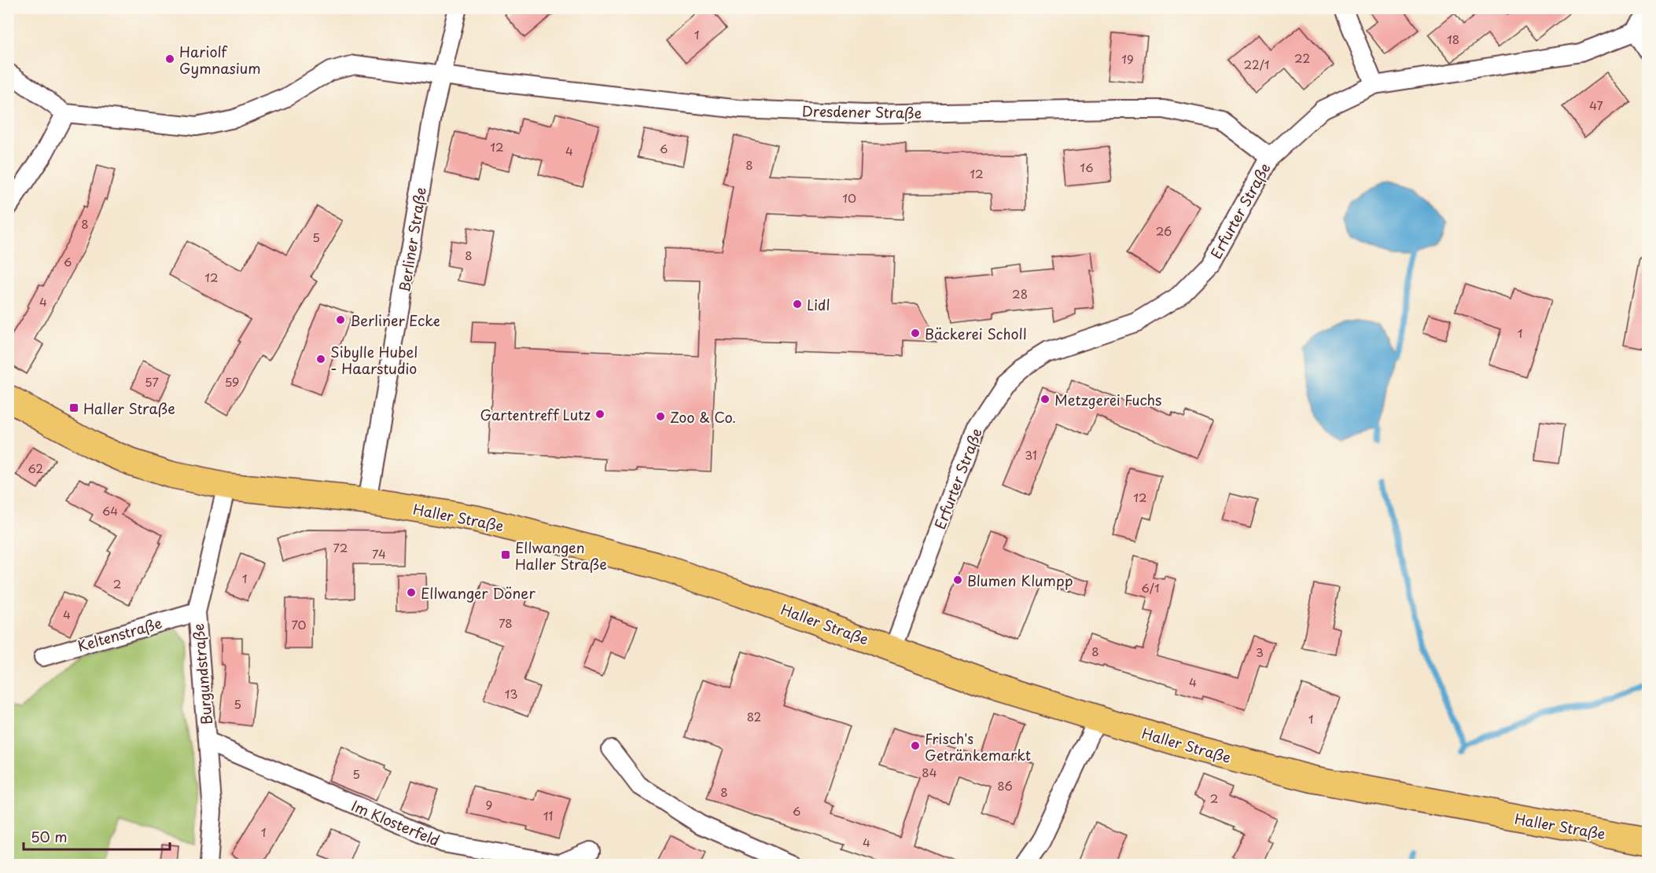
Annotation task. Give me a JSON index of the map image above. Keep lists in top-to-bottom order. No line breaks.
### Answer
{"streets":{"main road":["Haller Straße"],"street":["Dresdener Straße","Erfurter Straße","Berliner Straße","Keltenstraße","Burgundstraße","Im Klosterfeld"]},"crossings":[["Dresdener Straße","Erfurter Straße"],["Dresdener Straße","Berliner Straße"],["Erfurter Straße","Haller Straße"],["Berliner Straße","Haller Straße"],["Haller Straße","Burgundstraße"],["Keltenstraße","Burgundstraße"],["Burgundstraße","Im Klosterfeld"]],"places":{"other":["Hariolf Gymnasium","Lidl","Berliner Ecke","Bäckerei Scholl","Sibylle Hubel - Haarstudio","Metzgerei Fuchs","Gartentreff Lutz","Zoo & Co.","Blumen Klumpp","Ellwanger Döner","Frisch's Getränkemarkt"],"transit":["Haller Straße","Ellwangen Haller Straße"]},"house_numbers":["1","18","22","19","22/1","47","12","6","4","8","16","12","10","8","26","5","8","6","12","28","4","1","57","59","31","62","12","64","72","74","1","2","6/1","4","78","70","8","3","4","13","5","82","1","84","5","86","8","2","9","6","11","1","4"],"scale_bar":"50 m"}
